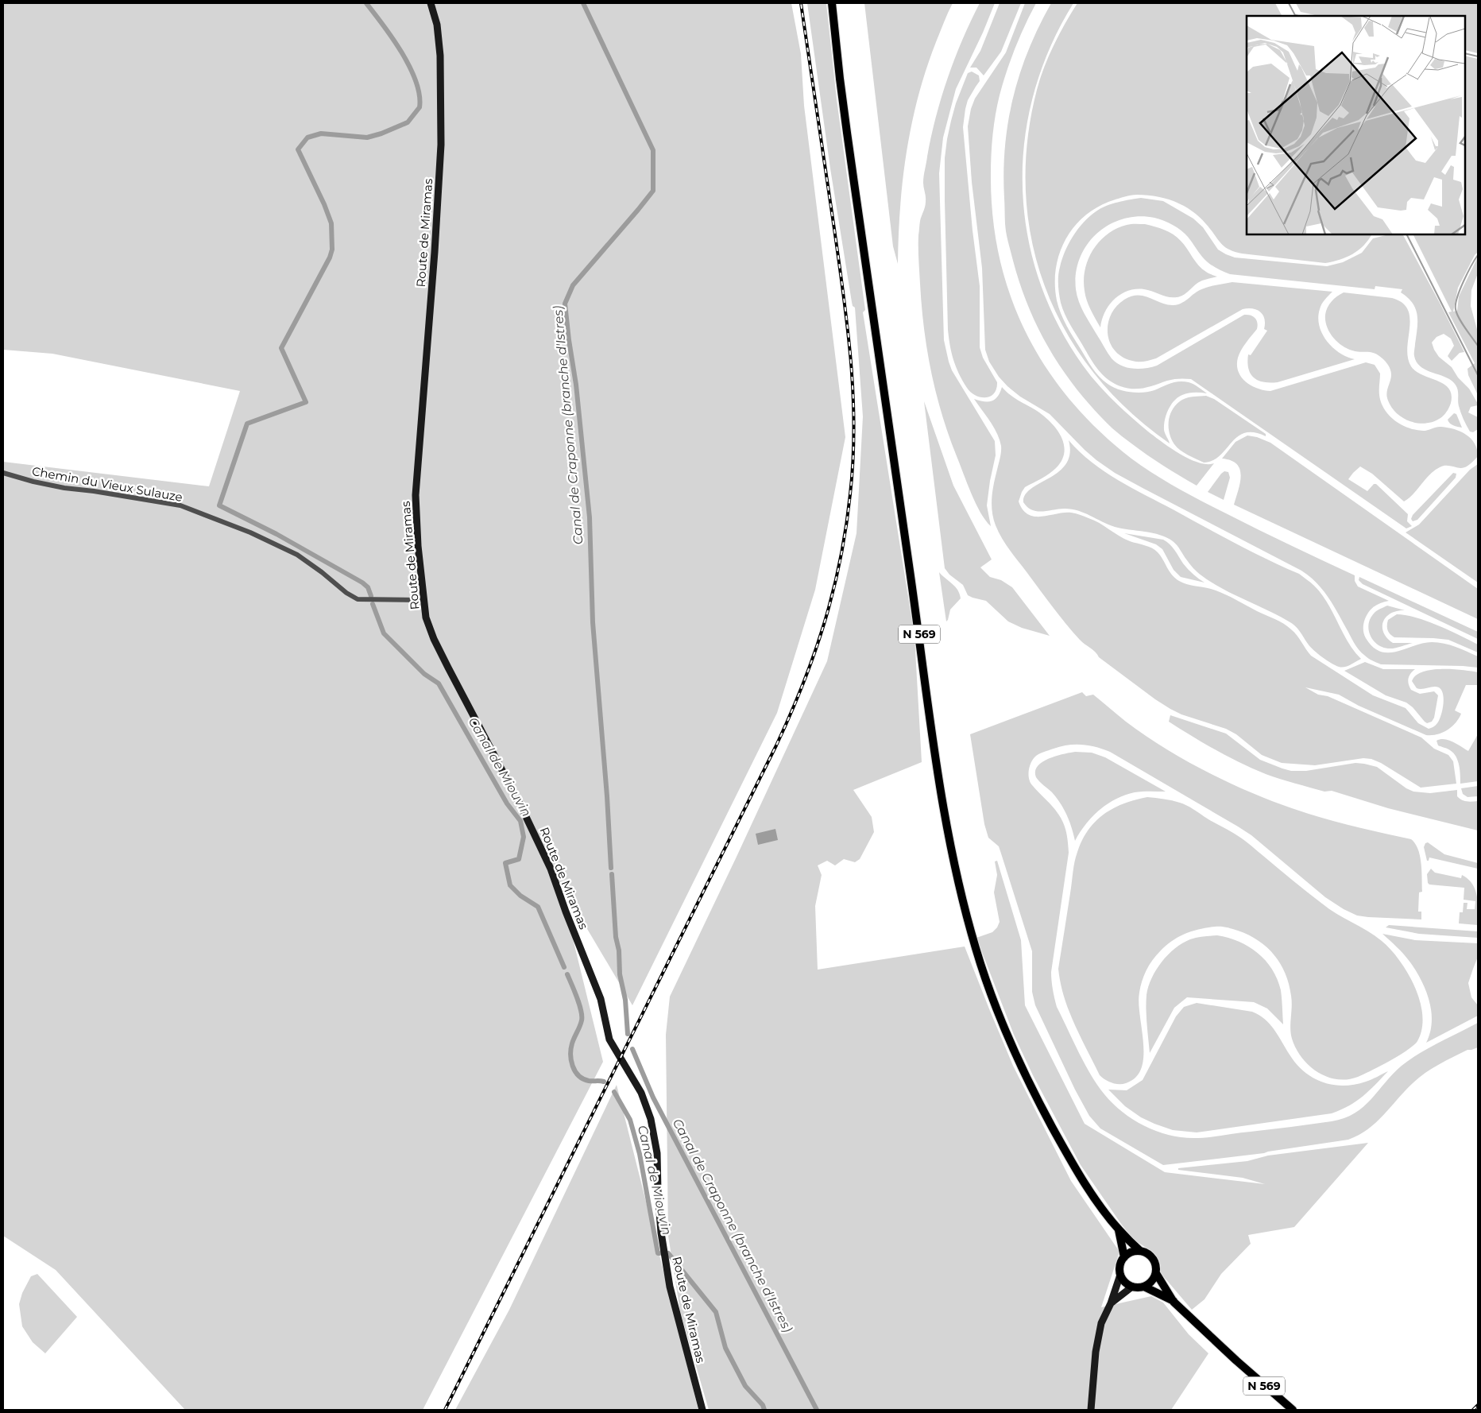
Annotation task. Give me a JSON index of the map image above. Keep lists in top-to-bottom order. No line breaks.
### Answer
{"streets":{"main road":["Route de Miramas","N 569"],"street":["Chemin du Vieux Sulauze"]},"crossings":[["Route de Miramas","Chemin du Vieux Sulauze"]],"water":["Canal de Craponne (branche d'Istres)","Canal de Miouvin"]}
